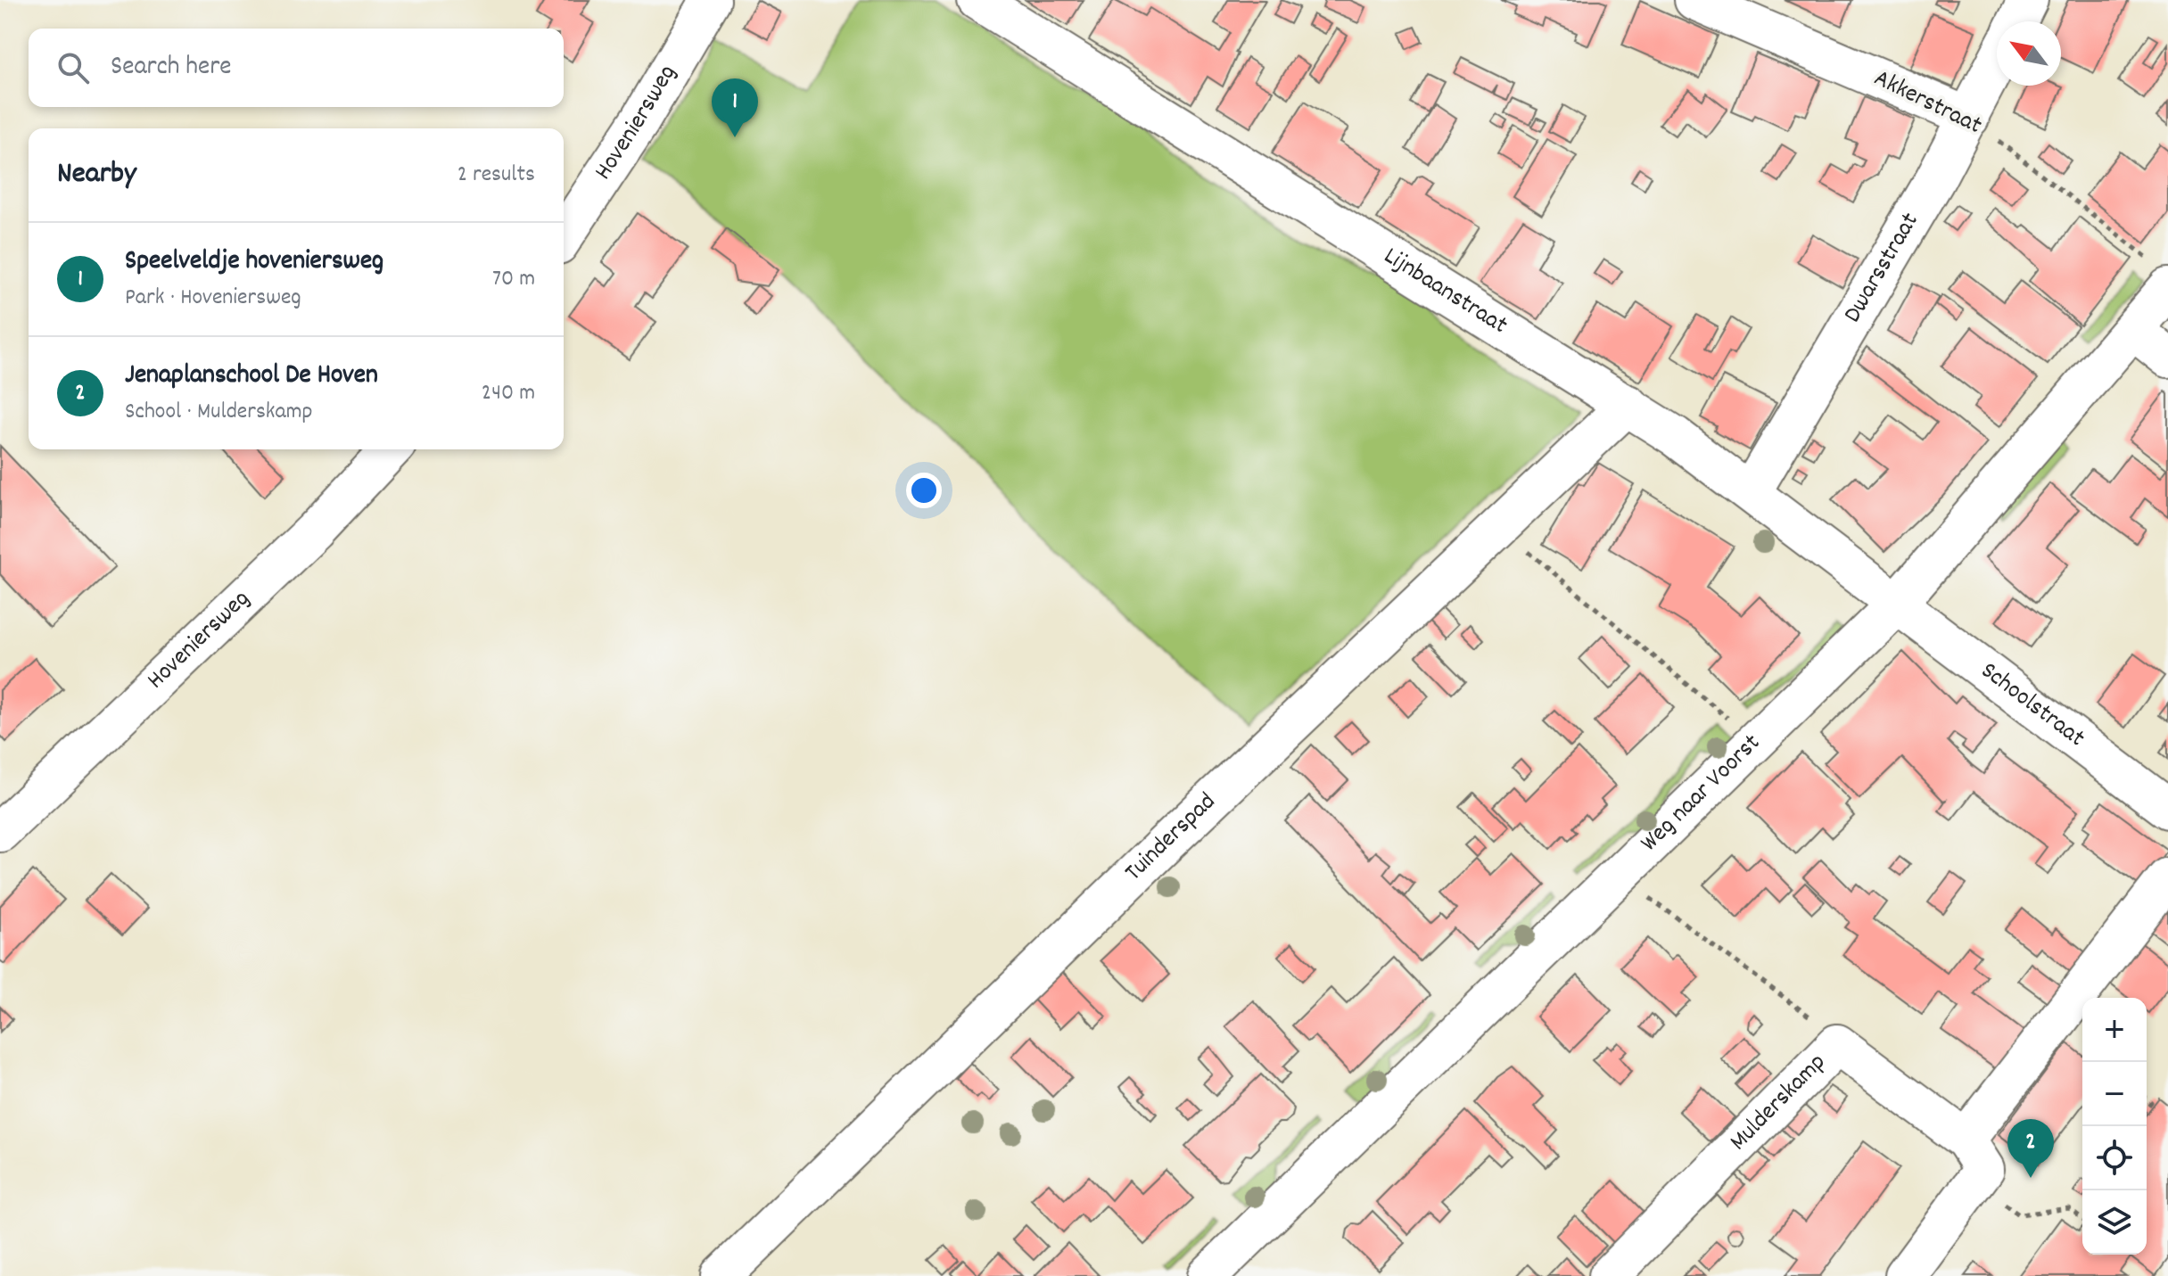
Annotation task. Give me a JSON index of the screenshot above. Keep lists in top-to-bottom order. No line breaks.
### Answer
{"streets":{"street":["Akkerstraat","Hoveniersweg","Dwarsstraat","Lijnbaanstraat","Schoolstraat","Weg naar Voorst","Tuinderspad","Mulderskamp"]},"crossings":[["Akkerstraat","Dwarsstraat"],["Akkerstraat","Weg naar Voorst"],["Dwarsstraat","Lijnbaanstraat"],["Lijnbaanstraat","Schoolstraat"],["Lijnbaanstraat","Weg naar Voorst"],["Lijnbaanstraat","Tuinderspad"],["Schoolstraat","Weg naar Voorst"]],"north":"top left","page":{"search":"Search here","pins":["1","2"],"heading":["Nearby","2 results"],"list":[{"mark":"1","name":"Speelveldje hoveniersweg","note":"Park · Hoveniersweg","value":"70 m"},{"mark":"2","name":"Jenaplanschool De Hoven","note":"School · Mulderskamp","value":"240 m"}],"map_buttons":["+","−"]}}
